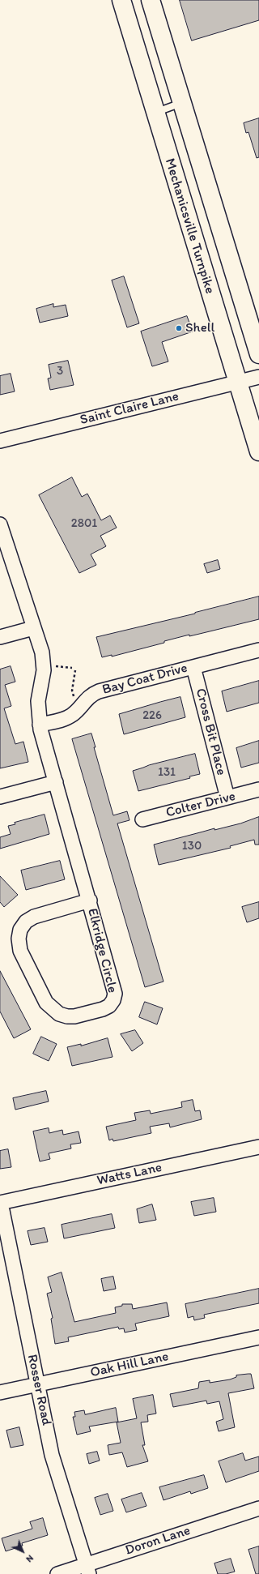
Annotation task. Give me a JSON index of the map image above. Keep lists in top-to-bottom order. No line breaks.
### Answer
{"streets":{"highway":["Mechanicsville Turnpike"],"street":["Saint Claire Lane","Bay Coat Drive","Cross Bit Place","Colter Drive","Elkridge Circle","Watts Lane","Oak Hill Lane","Rosser Road","Doron Lane"]},"crossings":[["Mechanicsville Turnpike","Saint Claire Lane"],["Bay Coat Drive","Cross Bit Place"],["Bay Coat Drive","Elkridge Circle"],["Cross Bit Place","Colter Drive"],["Watts Lane","Rosser Road"],["Oak Hill Lane","Rosser Road"],["Rosser Road","Doron Lane"]],"places":["Shell"],"house_numbers":["3","2801","226","131","130"],"north":"bottom right"}
